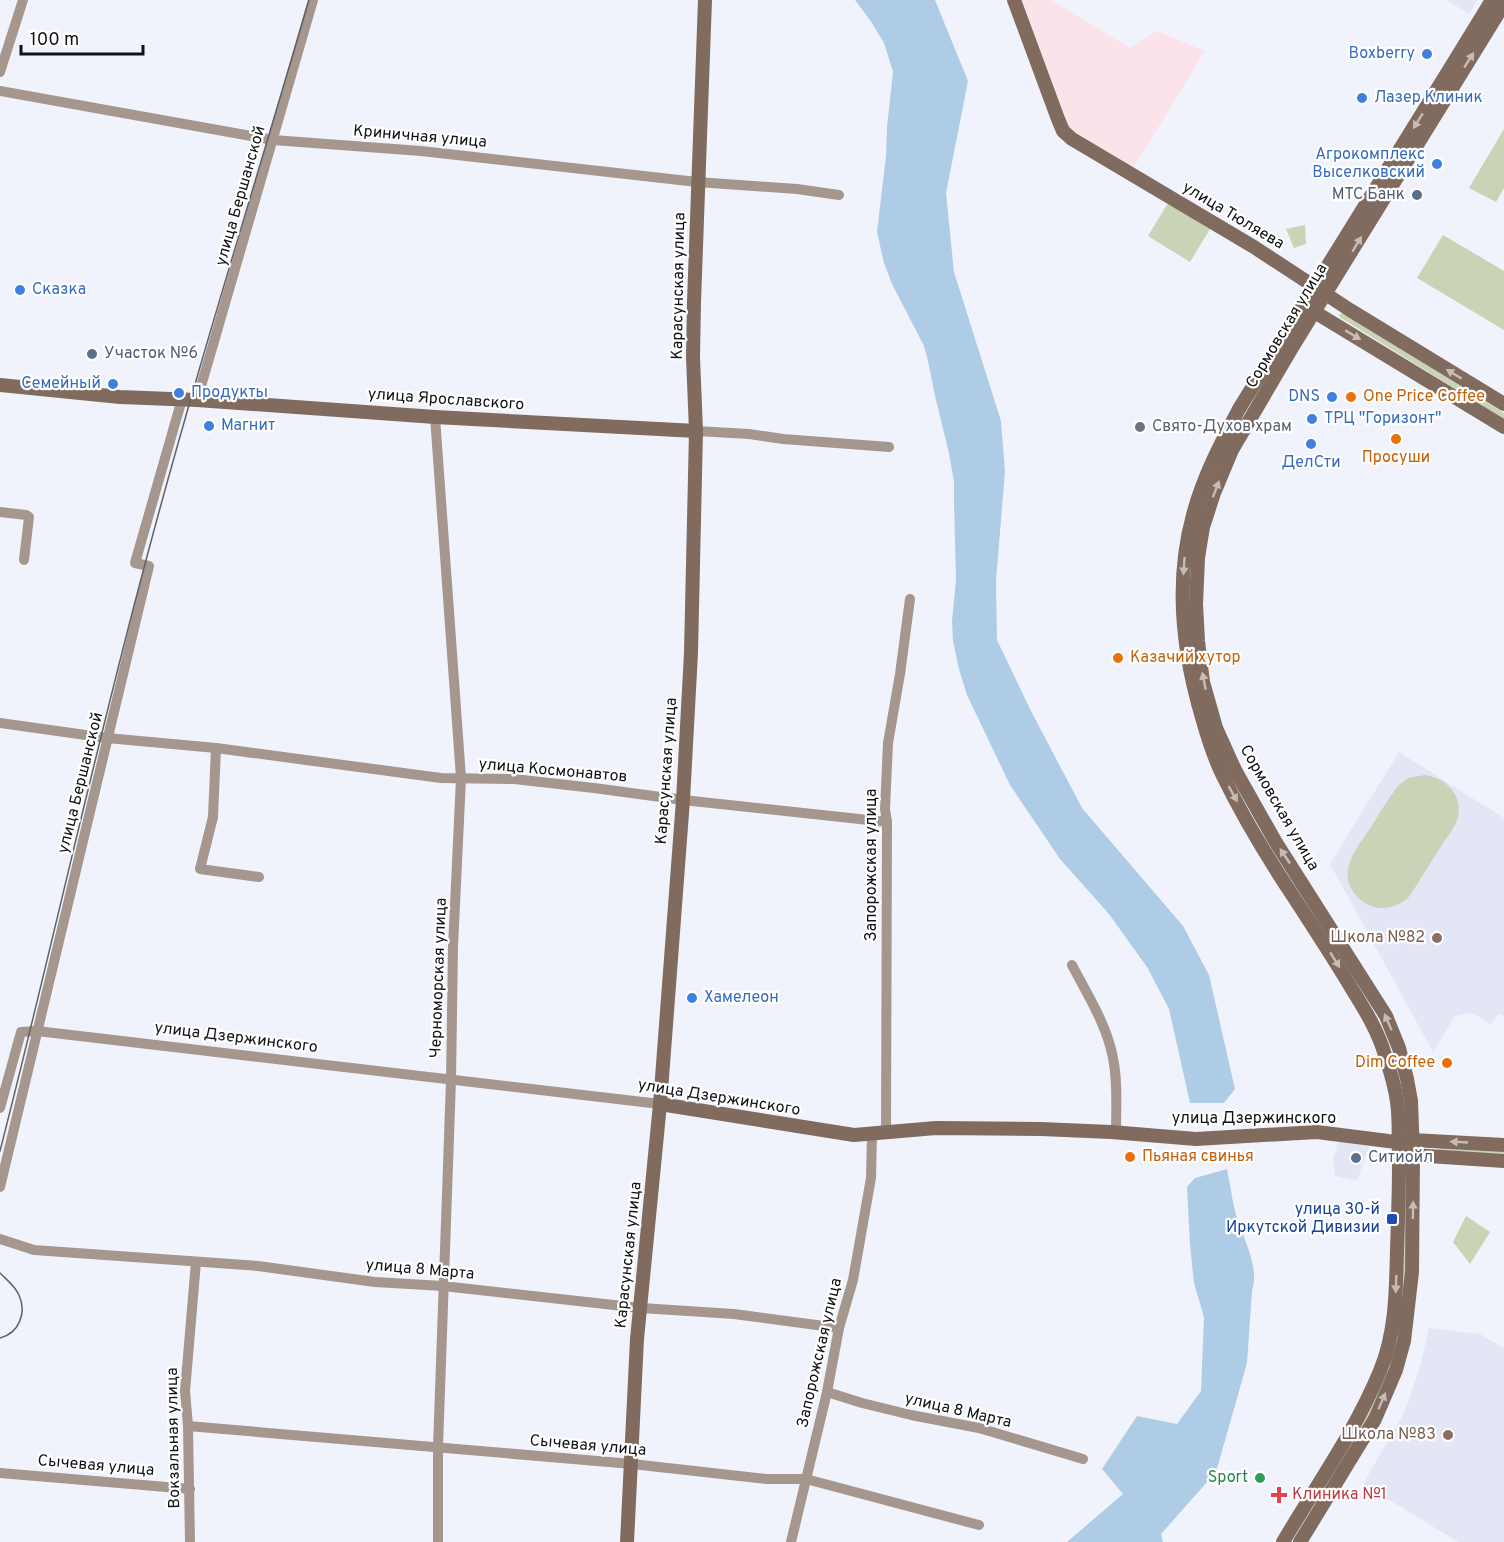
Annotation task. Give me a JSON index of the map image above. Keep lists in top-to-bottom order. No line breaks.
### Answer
{"streets":{"street":["Криничная улица","улица Бершанской","улица Тюляева","Карасунская улица","Сормовская улица","улица Ярославского","улица Космонавтов","Запорожская улица","Черноморская улица","улица Дзержинского","улица 8 Марта","Вокзальная улица","Сычевая улица"]},"crossings":[["Криничная улица","улица Бершанской"],["Криничная улица","Карасунская улица"],["улица Бершанской","улица Ярославского"],["улица Бершанской","улица Космонавтов"],["улица Бершанской","улица Дзержинского"],["улица Тюляева","Сормовская улица"],["Карасунская улица","улица Ярославского"],["Карасунская улица","улица Космонавтов"],["Карасунская улица","улица Дзержинского"],["Карасунская улица","улица 8 Марта"],["Карасунская улица","Сычевая улица"],["Сормовская улица","улица Дзержинского"],["улица Ярославского","Черноморская улица"],["улица Космонавтов","Запорожская улица"],["улица Космонавтов","Черноморская улица"],["Запорожская улица","улица Дзержинского"],["Запорожская улица","улица 8 Марта"],["Запорожская улица","Сычевая улица"],["Черноморская улица","улица Дзержинского"],["Черноморская улица","улица 8 Марта"],["Черноморская улица","Сычевая улица"],["улица 8 Марта","Вокзальная улица"],["Вокзальная улица","Сычевая улица"]],"places":{"other":["Boxberry","Лазер Клиник","Агрокомплекс Выселковский","МТС Банк","Сказка","Участок №6","Семейный","Продукты","DNS","One Price Coffee","ТРЦ \"Горизонт\"","Магнит","Свято-Духов храм","Просуши","ДелСти","Казачий хутор","Школа №82","Хамелеон","Dim Coffee","Пьяная свинья","Ситиойл","Школа №83","Sport"],"transit":["улица 30-й Иркутской Дивизии"],"health":["Клиника №1"]},"scale_bar":"100 m"}
